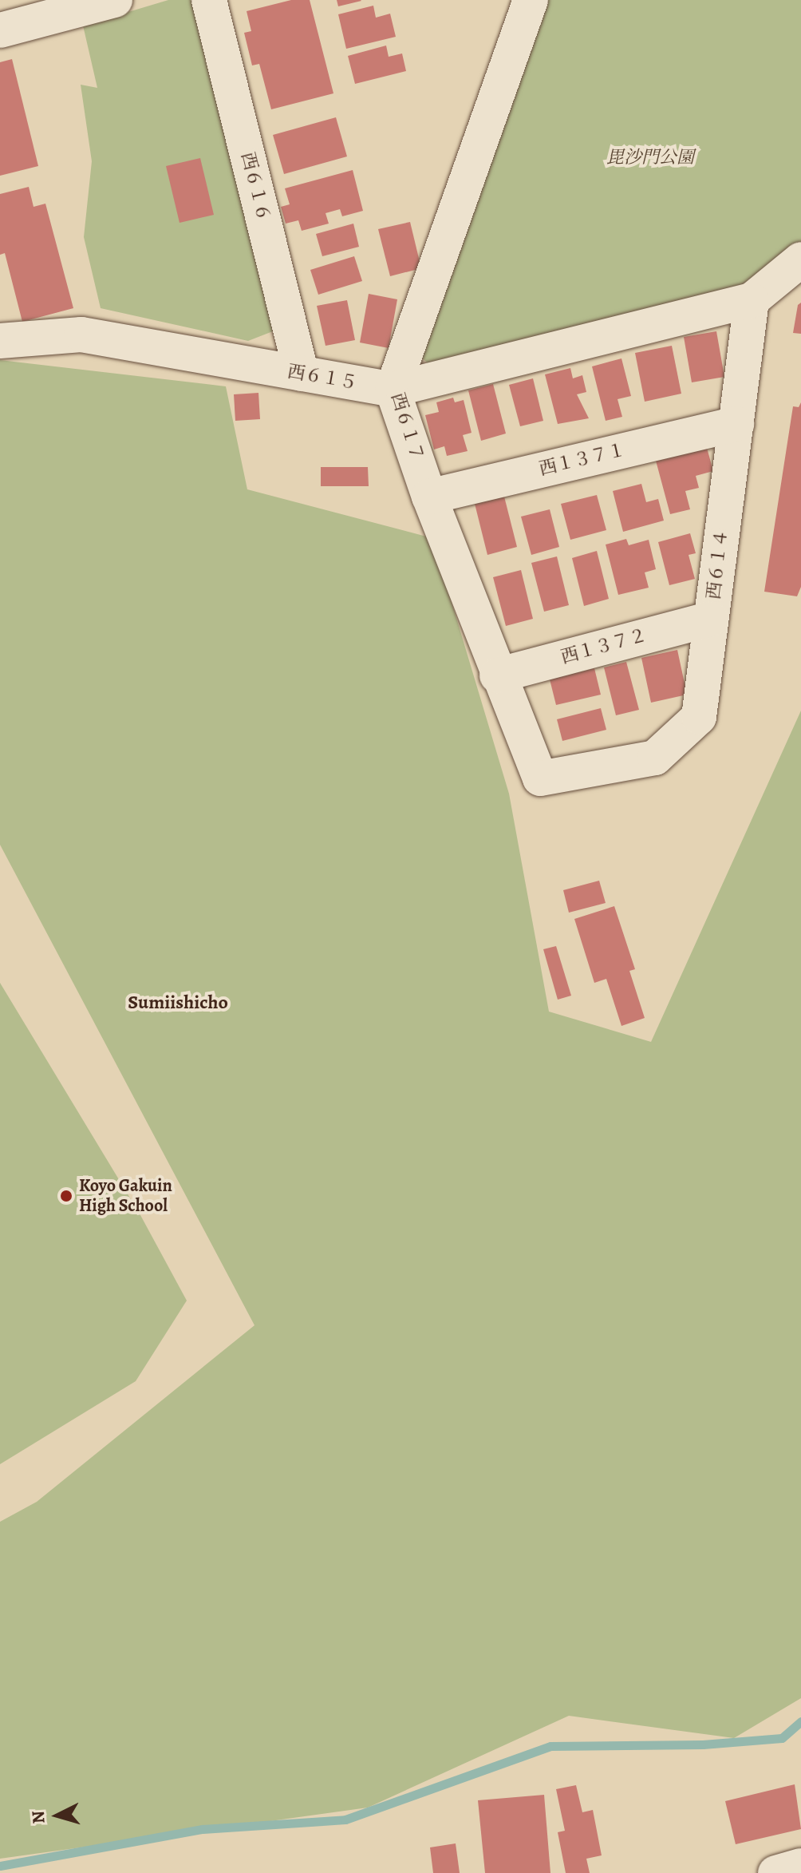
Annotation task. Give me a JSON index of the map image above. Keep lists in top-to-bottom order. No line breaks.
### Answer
{"streets":{"street":["西６１６","西６１５","西６１７","西１３７１","西６１４","西１３７２"]},"crossings":[["西６１６","西６１５"],["西６１５","西６１７"],["西６１５","西６１４"],["西６１７","西１３７１"],["西６１７","西６１４"],["西６１７","西１３７２"],["西１３７１","西６１４"],["西６１４","西１３７２"]],"districts":["Sumiishicho"],"parks":["毘沙門公園"],"places":["Koyo Gakuin High School"],"north":"left"}
